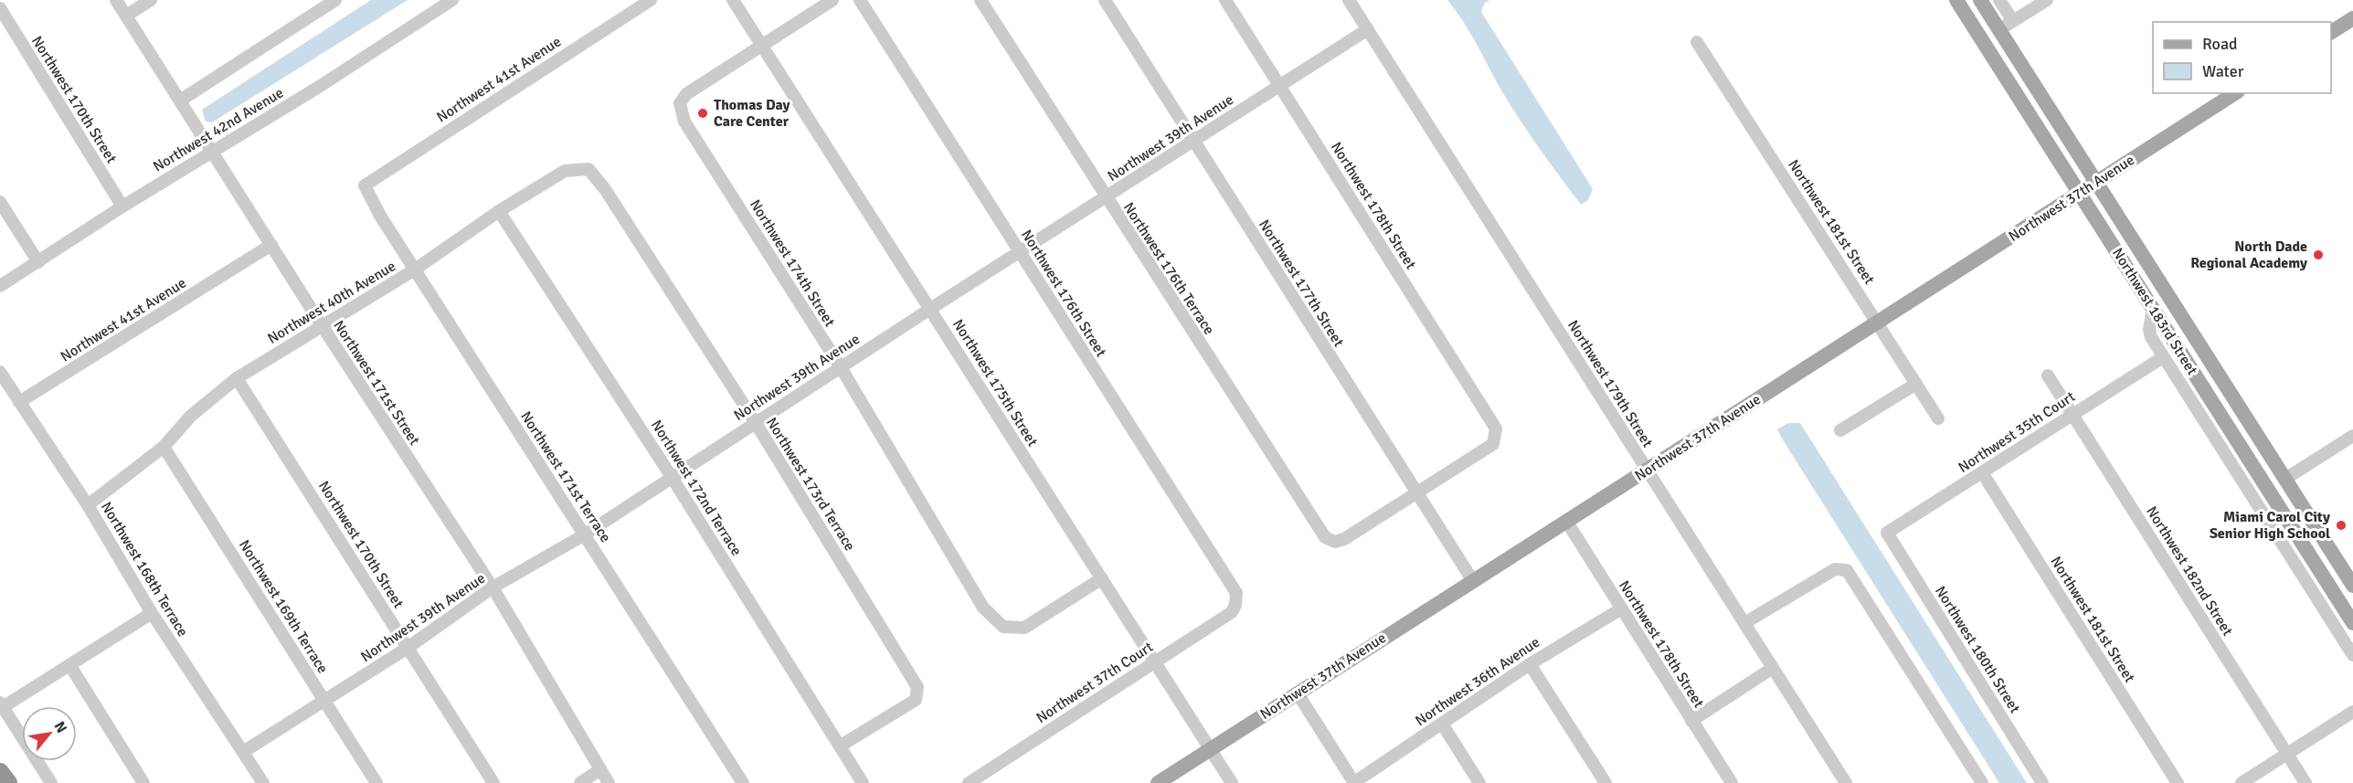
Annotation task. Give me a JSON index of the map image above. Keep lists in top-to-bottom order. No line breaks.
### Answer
{"streets":{"main road":["Northwest 37th Avenue","Northwest 183rd Street"],"street":["Northwest 41st Avenue","Northwest 170th Street","Northwest 42nd Avenue","Northwest 39th Avenue","Northwest 178th Street","Northwest 181st Street","Northwest 174th Street","Northwest 176th Terrace","Northwest 177th Street","Northwest 176th Street","Northwest 40th Avenue","Northwest 171st Street","Northwest 175th Street","Northwest 179th Street","Northwest 35th Court","Northwest 171st Terrace","Northwest 173rd Terrace","Northwest 172nd Terrace","Northwest 168th Terrace","Northwest 182nd Street","Northwest 169th Terrace","Northwest 180th Street","Northwest 36th Avenue","Northwest 37th Court"]},"crossings":[["Northwest 41st Avenue","Northwest 171st Street"],["Northwest 41st Avenue","Northwest 171st Terrace"],["Northwest 41st Avenue","Northwest 168th Terrace"],["Northwest 170th Street","Northwest 42nd Avenue"],["Northwest 170th Street","Northwest 39th Avenue"],["Northwest 170th Street","Northwest 40th Avenue"],["Northwest 42nd Avenue","Northwest 171st Street"],["Northwest 39th Avenue","Northwest 178th Street"],["Northwest 39th Avenue","Northwest 174th Street"],["Northwest 39th Avenue","Northwest 176th Terrace"],["Northwest 39th Avenue","Northwest 177th Street"],["Northwest 39th Avenue","Northwest 176th Street"],["Northwest 39th Avenue","Northwest 171st Street"],["Northwest 39th Avenue","Northwest 175th Street"],["Northwest 39th Avenue","Northwest 179th Street"],["Northwest 39th Avenue","Northwest 171st Terrace"],["Northwest 39th Avenue","Northwest 173rd Terrace"],["Northwest 39th Avenue","Northwest 172nd Terrace"],["Northwest 39th Avenue","Northwest 168th Terrace"],["Northwest 39th Avenue","Northwest 169th Terrace"],["Northwest 37th Avenue","Northwest 178th Street"],["Northwest 37th Avenue","Northwest 181st Street"],["Northwest 37th Avenue","Northwest 177th Street"],["Northwest 37th Avenue","Northwest 183rd Street"],["Northwest 37th Avenue","Northwest 175th Street"],["Northwest 37th Avenue","Northwest 179th Street"],["Northwest 178th Street","Northwest 176th Terrace"],["Northwest 178th Street","Northwest 177th Street"],["Northwest 178th Street","Northwest 36th Avenue"],["Northwest 181st Street","Northwest 35th Court"],["Northwest 174th Street","Northwest 175th Street"],["Northwest 176th Terrace","Northwest 177th Street"],["Northwest 176th Street","Northwest 37th Court"],["Northwest 40th Avenue","Northwest 171st Street"],["Northwest 40th Avenue","Northwest 171st Terrace"],["Northwest 40th Avenue","Northwest 173rd Terrace"],["Northwest 40th Avenue","Northwest 172nd Terrace"],["Northwest 40th Avenue","Northwest 168th Terrace"],["Northwest 40th Avenue","Northwest 169th Terrace"],["Northwest 175th Street","Northwest 37th Court"],["Northwest 35th Court","Northwest 182nd Street"],["Northwest 35th Court","Northwest 180th Street"],["Northwest 173rd Terrace","Northwest 172nd Terrace"]],"places":["Thomas Day Care Center","North Dade Regional Academy","Miami Carol City Senior High School"],"legend":["Road","Water"],"north":"top right"}
